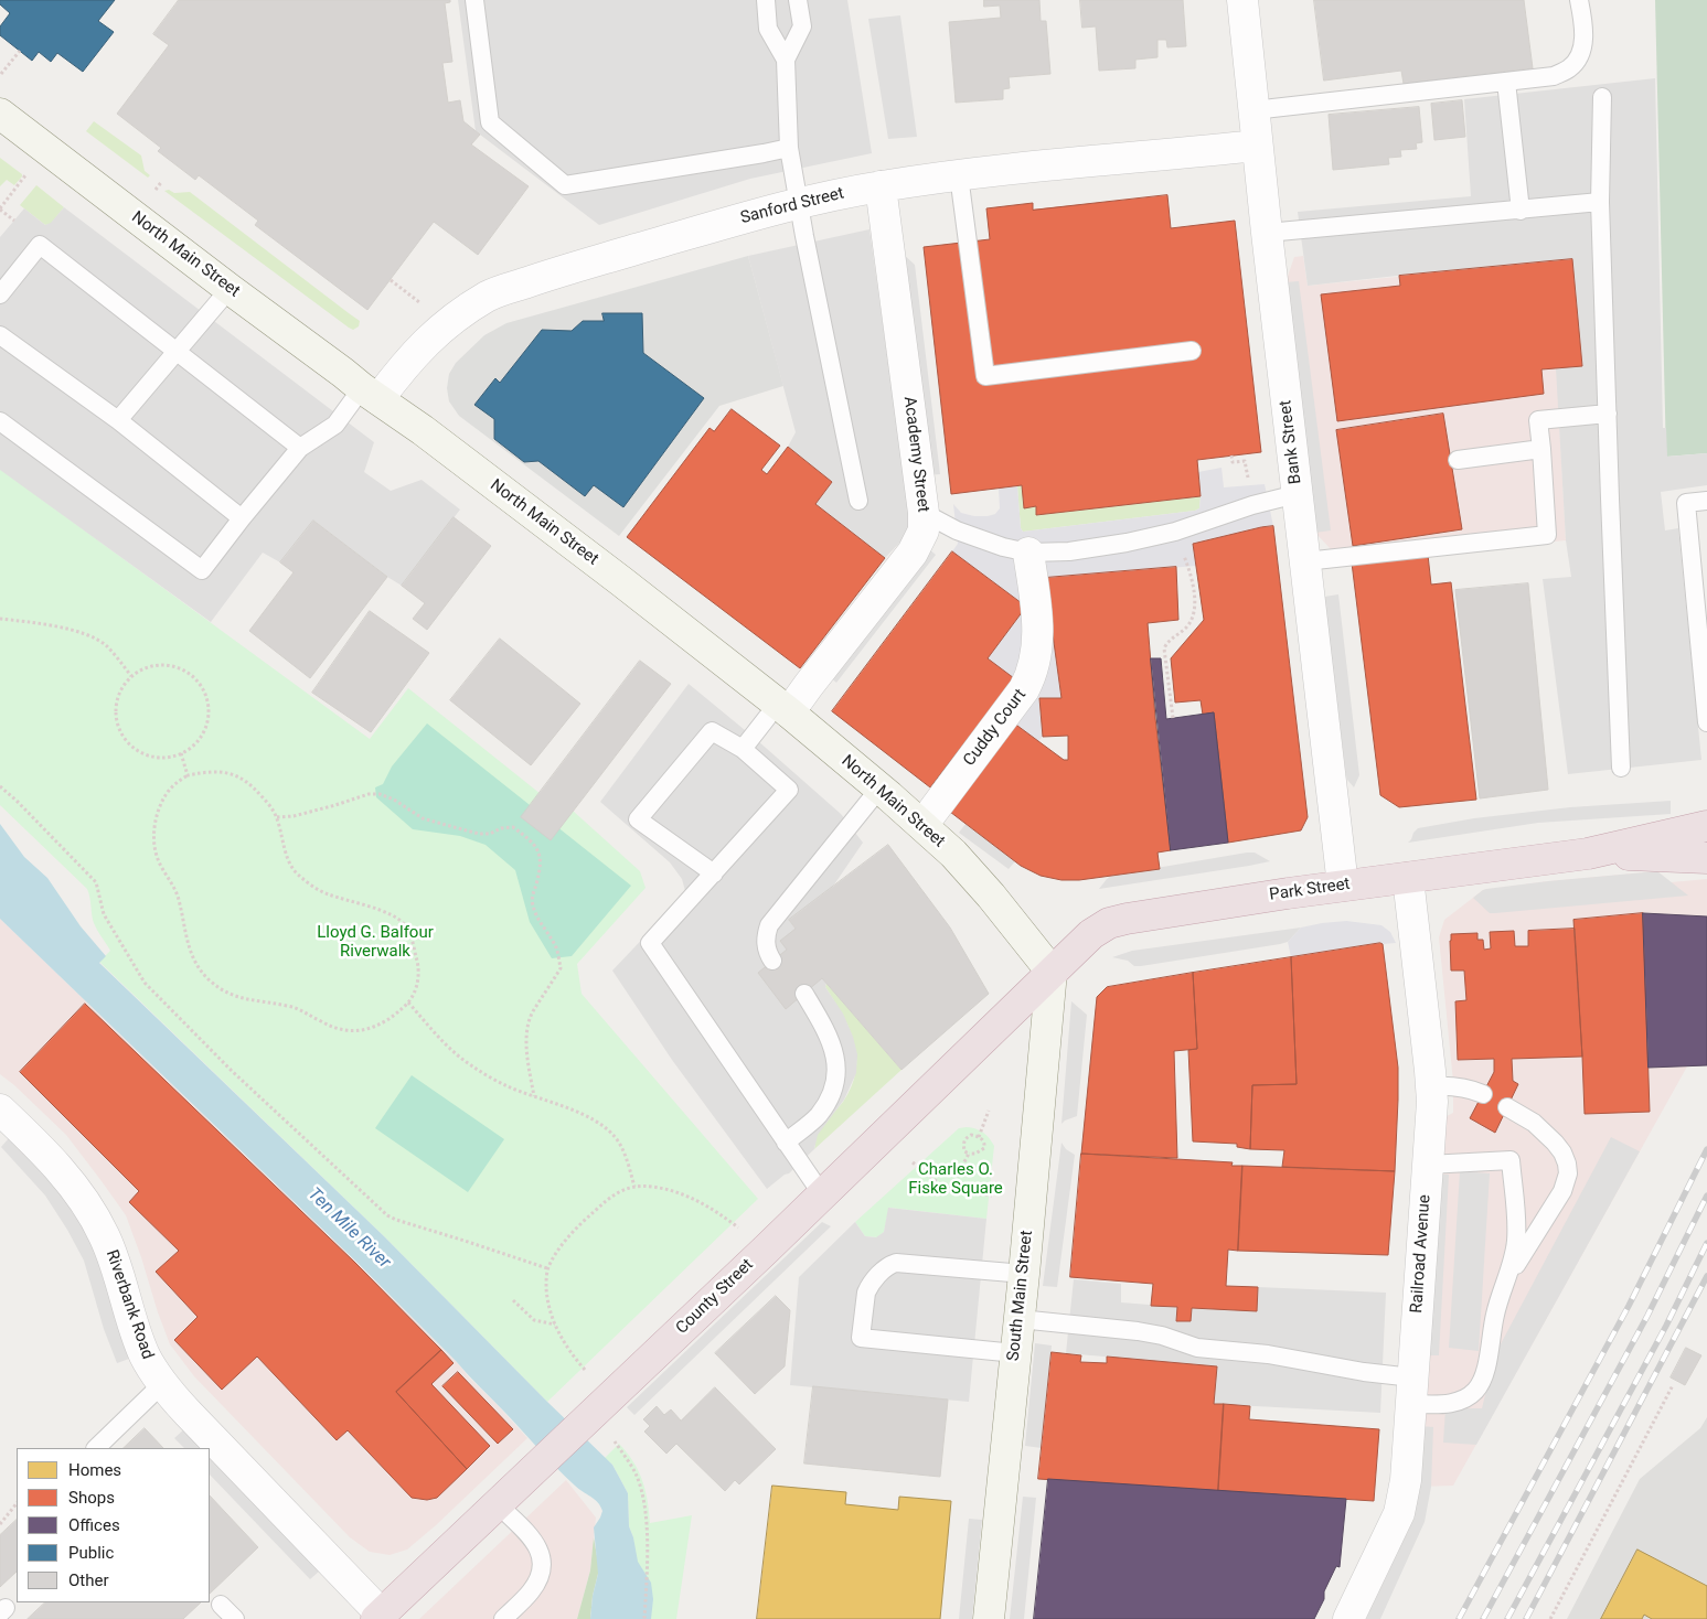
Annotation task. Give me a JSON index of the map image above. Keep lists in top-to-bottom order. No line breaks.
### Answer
{"streets":{"highway":["Park Street","County Street"],"main road":["North Main Street","South Main Street"],"street":["Sanford Street","Bank Street","Academy Street","Cuddy Court","Railroad Avenue","Riverbank Road"]},"crossings":[["Sanford Street","North Main Street"],["Sanford Street","Bank Street"],["Sanford Street","Academy Street"],["North Main Street","Academy Street"],["North Main Street","Cuddy Court"],["North Main Street","Park Street"],["North Main Street","South Main Street"],["North Main Street","County Street"],["Bank Street","Park Street"],["Park Street","Railroad Avenue"],["Park Street","South Main Street"],["Park Street","County Street"],["South Main Street","County Street"],["County Street","Riverbank Road"]],"water":["Ten Mile River"],"parks":["Lloyd G. Balfour Riverwalk","Charles O. Fiske Square"],"legend":["Homes","Shops","Offices","Public","Other"]}
